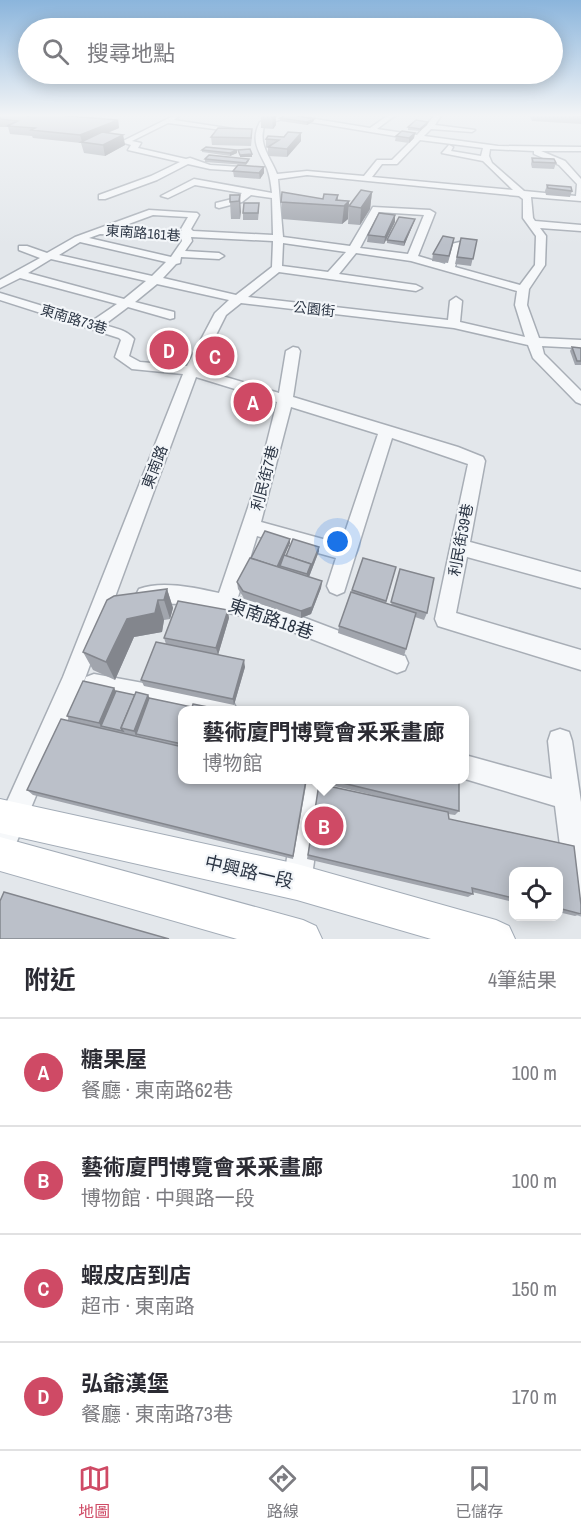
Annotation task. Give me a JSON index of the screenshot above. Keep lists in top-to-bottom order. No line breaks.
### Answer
{"streets":{"main road":["中興路一段"],"street":["東南路161巷","公園街","東南路73巷","東南路","利民街7巷","利民街39巷","東南路18巷"]},"crossings":[["公園街","東南路"],["東南路73巷","東南路"],["東南路","東南路18巷"],["東南路","中興路一段"],["利民街7巷","東南路18巷"]],"page":{"search":"搜尋地點","pins":["D","C","A","B"],"popup":["藝術廈門博覽會釆釆畫廊","博物館"],"heading":["附近","4筆結果"],"list":[{"mark":"A","name":"糖果屋","note":"餐廳 · 東南路62巷","value":"100 m"},{"mark":"B","name":"藝術廈門博覽會釆釆畫廊","note":"博物館 · 中興路一段","value":"100 m"},{"mark":"C","name":"蝦皮店到店","note":"超市 · 東南路","value":"150 m"},{"mark":"D","name":"弘爺漢堡","note":"餐廳 · 東南路73巷","value":"170 m"}],"nav":["地圖","路線","已儲存"]}}
